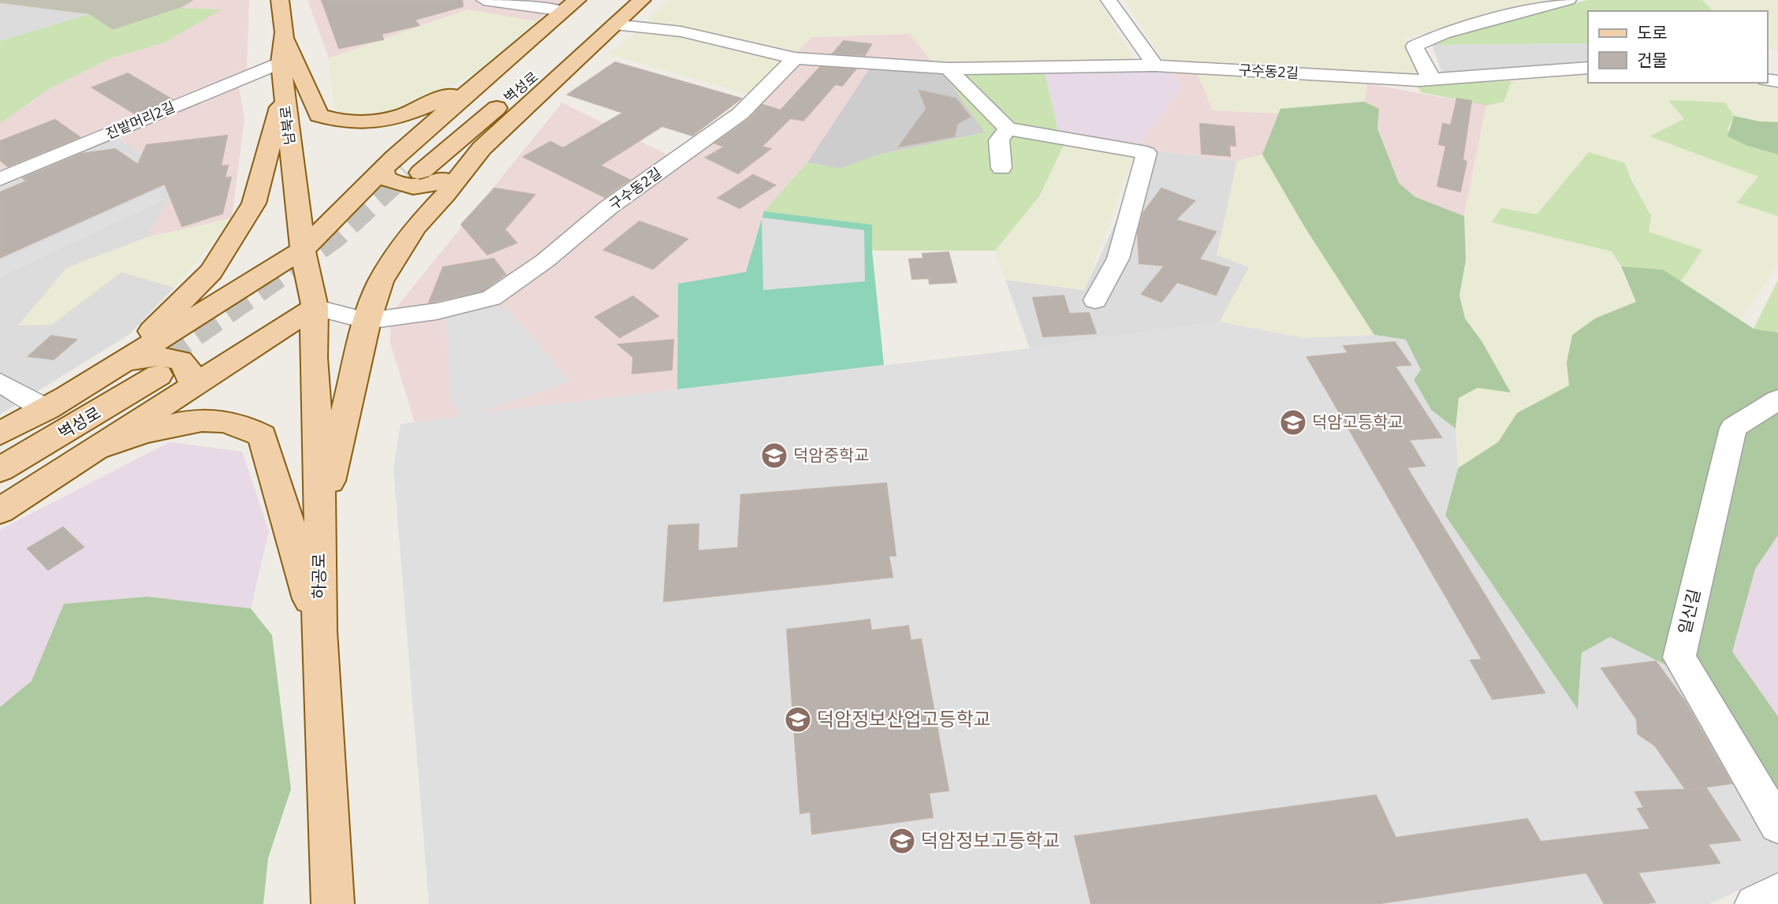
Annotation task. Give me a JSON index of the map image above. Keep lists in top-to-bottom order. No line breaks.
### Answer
{"streets":{"main road":["벽성로","남북로","하공로"],"street":["구수동2길","진밭머리2길","일신길"]},"crossings":[["구수동2길","하공로"],["진밭머리2길","남북로"],["남북로","하공로"]],"places":{"school or university":["덕암고등학교","덕암중학교","덕암정보산업고등학교","덕암정보고등학교"]},"legend":["도로","건물"]}
